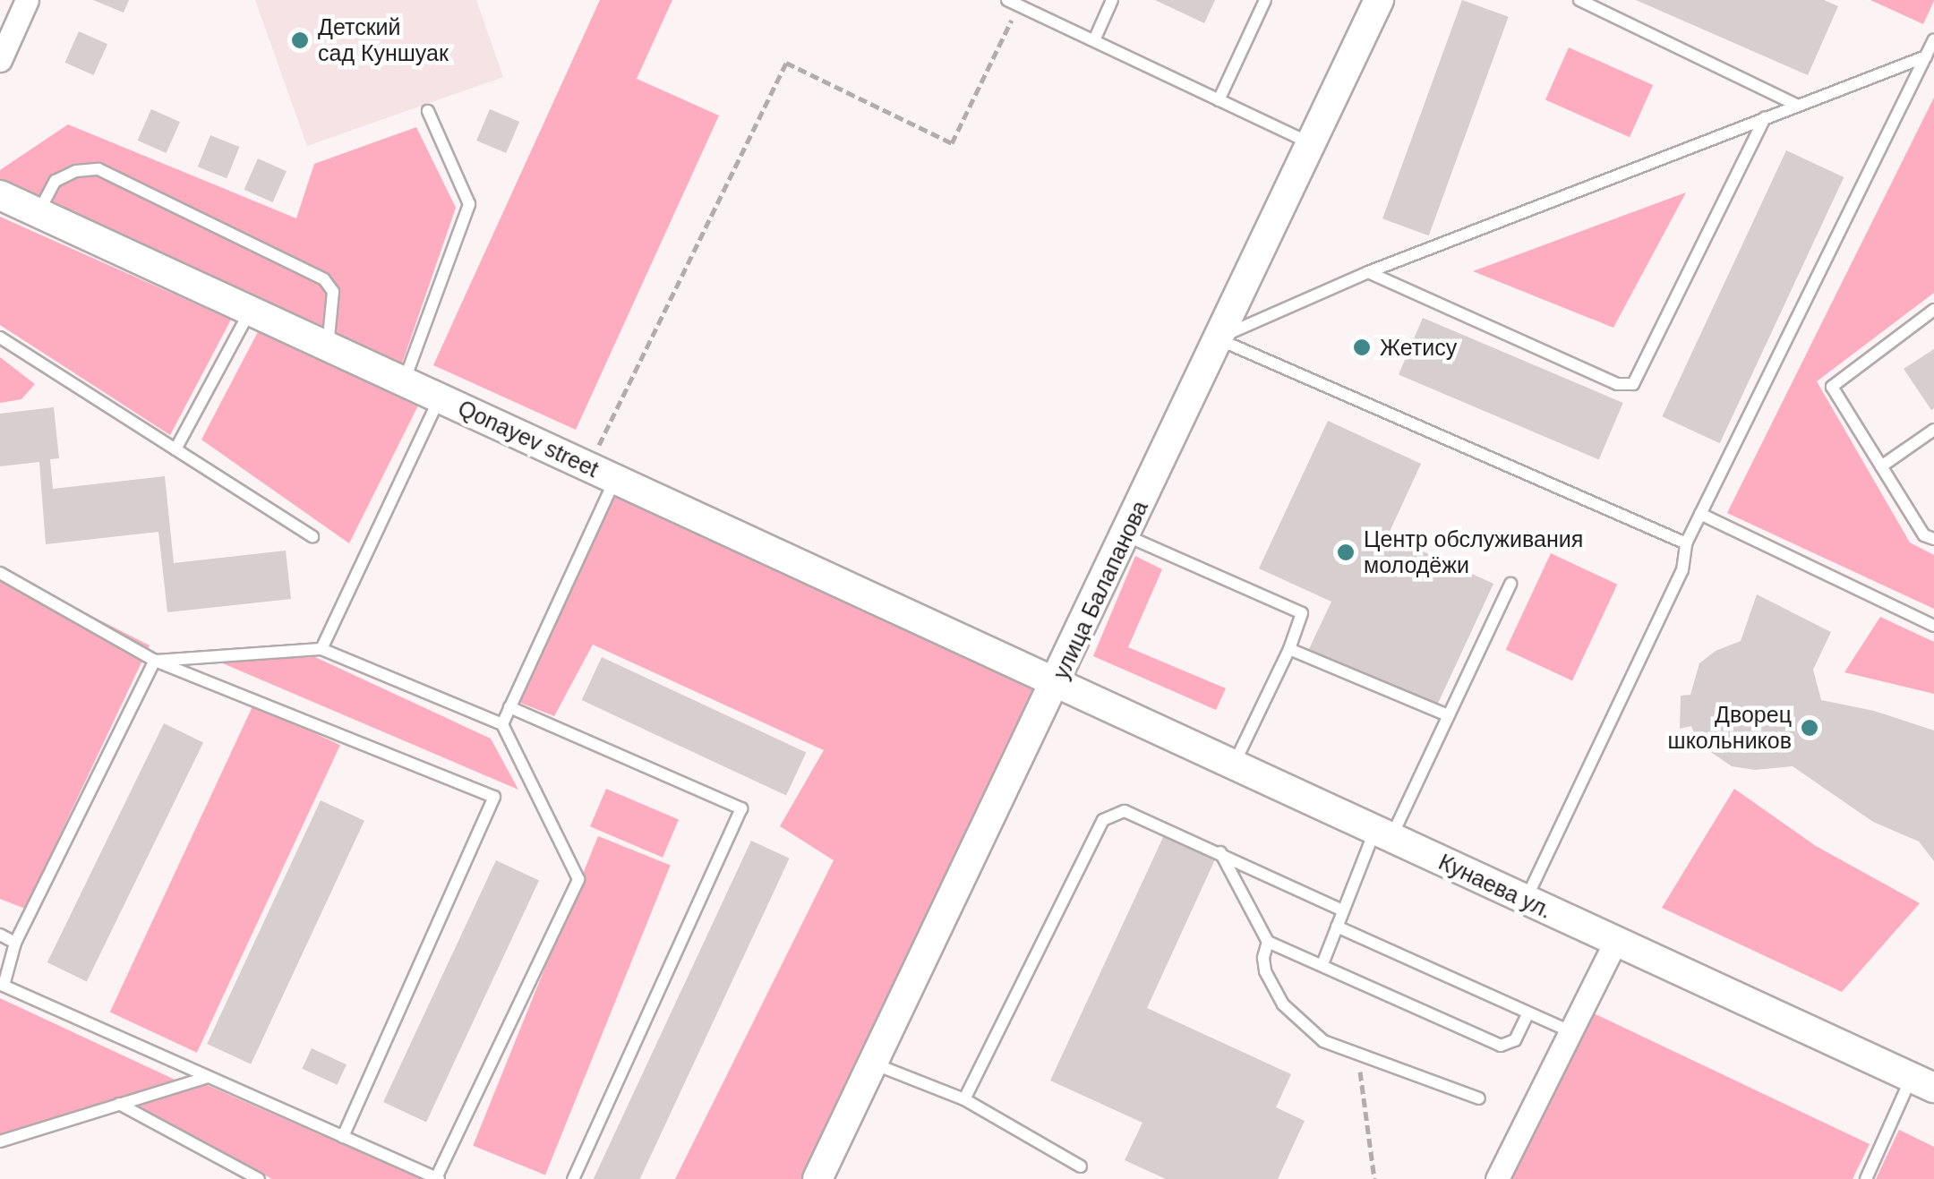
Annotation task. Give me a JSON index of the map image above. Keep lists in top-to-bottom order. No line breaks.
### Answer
{"streets":{"street":["Qonayev street","улица Балапанова","Кунаева ул."]},"crossings":[["Qonayev street","улица Балапанова"],["Qonayev street","Кунаева ул."],["улица Балапанова","Кунаева ул."]],"places":["Детский сад Куншуак","Жетису","Центр обслуживания молодёжи","Дворец школьников"]}
